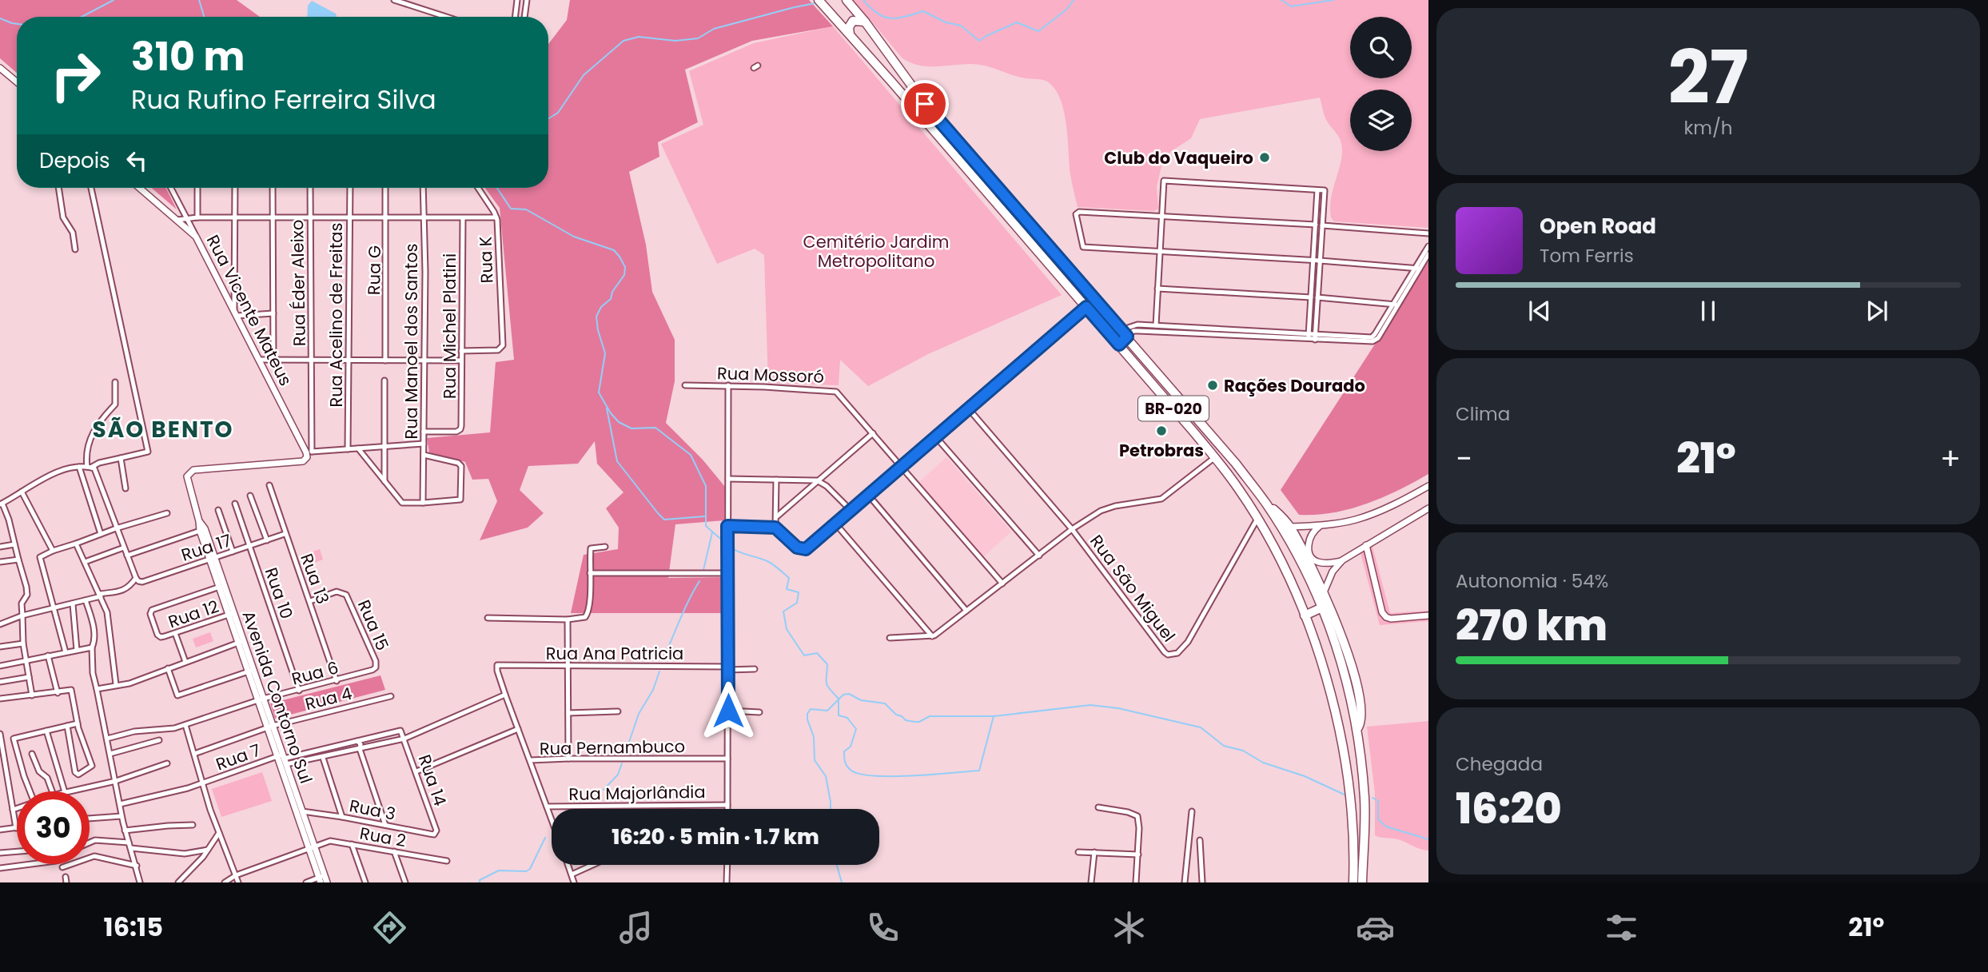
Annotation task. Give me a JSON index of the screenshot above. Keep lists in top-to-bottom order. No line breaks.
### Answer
{"streets":{"highway":["BR-020"],"street":["Rua K","Rua G","Rua Éder Aleixo","Rua Vicente Mateus","Rua Acelino de Freitas","Rua Michel Platini","Rua Manoel dos Santos","Rua Mossoró","Rua 17","Rua 13","Rua São Miguel","Rua 10","Rua 12","Rua 15","Rua Ana Patricia","Rua 6","Avenida Contorno Sul","Rua 4","Rua Pernambuco","Rua 7","Rua 14","Rua Majorlândia","Rua 3","Rua 2"]},"crossings":[["Rua K","Rua Michel Platini"],["Rua Éder Aleixo","Rua Vicente Mateus"],["Rua Éder Aleixo","Avenida Contorno Sul"],["Rua Vicente Mateus","Avenida Contorno Sul"],["Rua Michel Platini","Rua Manoel dos Santos"],["BR-020","Rua São Miguel"],["Rua 17","Rua 13"],["Rua 17","Rua 10"],["Rua 17","Avenida Contorno Sul"],["Rua 13","Rua 15"],["Rua 13","Rua 6"],["Rua 10","Rua 6"],["Rua 12","Avenida Contorno Sul"],["Rua 15","Rua 6"],["Rua 6","Avenida Contorno Sul"],["Avenida Contorno Sul","Rua 4"],["Avenida Contorno Sul","Rua 7"],["Avenida Contorno Sul","Rua 3"],["Avenida Contorno Sul","Rua 2"],["Rua 14","Rua 3"]],"districts":["SÃO BENTO"],"parks":["Cemitério Jardim Metropolitano"],"places":["Club do Vaqueiro","Rações Dourado","Petrobras"],"page":{"tile":[["27","km/h"],"Clima",["Autonomia · 54%","270 km"],["Chegada","16:20"]],"turn":["310 m","Rua Rufino Ferreira Silva"],"then":"Depois","song":["Open Road","Tom Ferris"],"heat":["−","21°","+"],"limit":"30","trip":"16:20 · 5 min · 1.7 km","tabs":["16:15","21°"]}}
